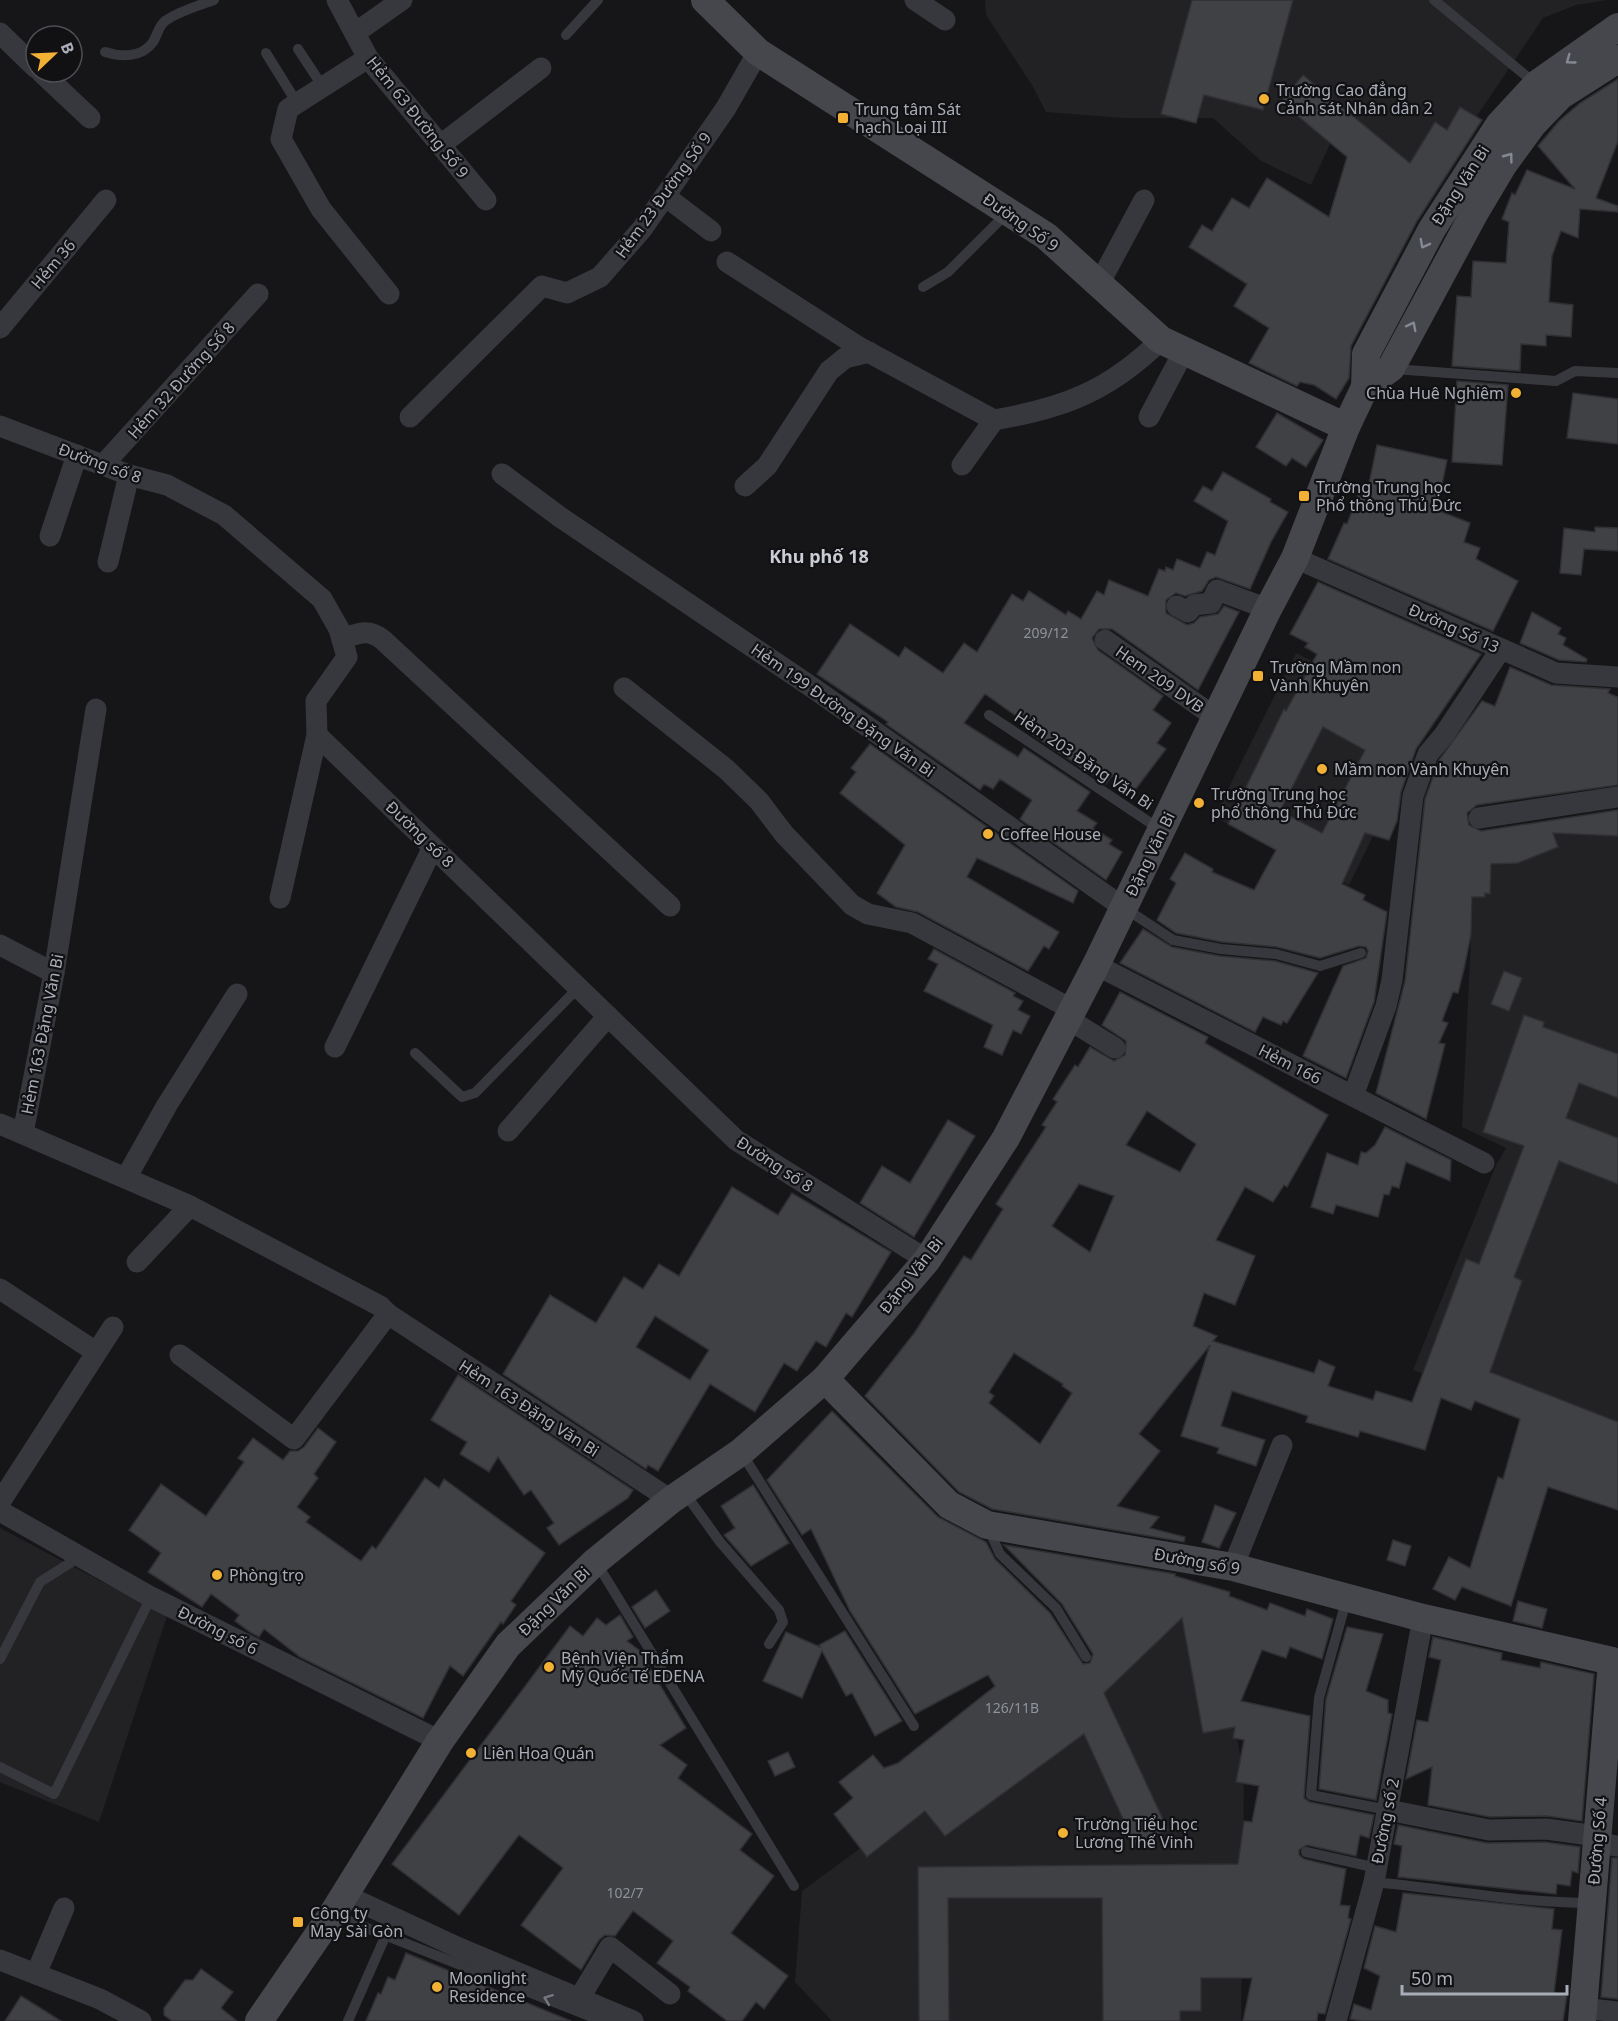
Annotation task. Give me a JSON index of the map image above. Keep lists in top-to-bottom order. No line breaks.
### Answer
{"streets":{"main road":["Đặng Văn Bi","Đường Số 9","Đường số 9","Đường Số 4"],"street":["Hẻm 63 Đường Số 9","Hẻm 23 Đường Số 9","Hẻm 36","Hẻm 32 Đường Số 8","Đường số 8","Đường Số 13","Hem 209 DVB","Hẻm 199 Đường Đặng Văn Bi","Hẻm 163 Đặng Văn Bi","Hẻm 166","Đường số 6","Đường số 2"],"lane":["Hẻm 203 Đặng Văn Bi"]},"crossings":[["Đặng Văn Bi","Đường Số 9"],["Đặng Văn Bi","Đường số 8"],["Đặng Văn Bi","Đường Số 13"],["Đặng Văn Bi","Hem 209 DVB"],["Đặng Văn Bi","Hẻm 199 Đường Đặng Văn Bi"],["Đặng Văn Bi","Hẻm 203 Đặng Văn Bi"],["Đặng Văn Bi","Hẻm 163 Đặng Văn Bi"],["Đặng Văn Bi","Hẻm 166"],["Đặng Văn Bi","Đường số 9"],["Đặng Văn Bi","Đường số 6"],["Hẻm 23 Đường Số 9","Đường Số 9"],["Hẻm 32 Đường Số 8","Đường số 8"],["Đường số 9","Đường số 2"],["Đường số 9","Đường Số 4"]],"districts":["Khu phố 18"],"places":{"other":["Trường Cao đẳng Cảnh sát Nhân dân 2","Chùa Huê Nghiêm","Mầm non Vành Khuyên","Trường Trung học phổ thông Thủ Đức","Coffee House","Phòng trọ","Bệnh Viện Thẩm Mỹ Quốc Tế EDENA","Liên Hoa Quán","Trường Tiểu học Lương Thế Vinh","Moonlight Residence"],"transit":["Trung tâm Sát hạch Loại III","Trường Trung học Phổ thông Thủ Đức","Trường Mầm non Vành Khuyên","Công ty May Sài Gòn"]},"house_numbers":["209/12","126/11B","102/7"],"scale_bar":"50 m","north":"top right"}
